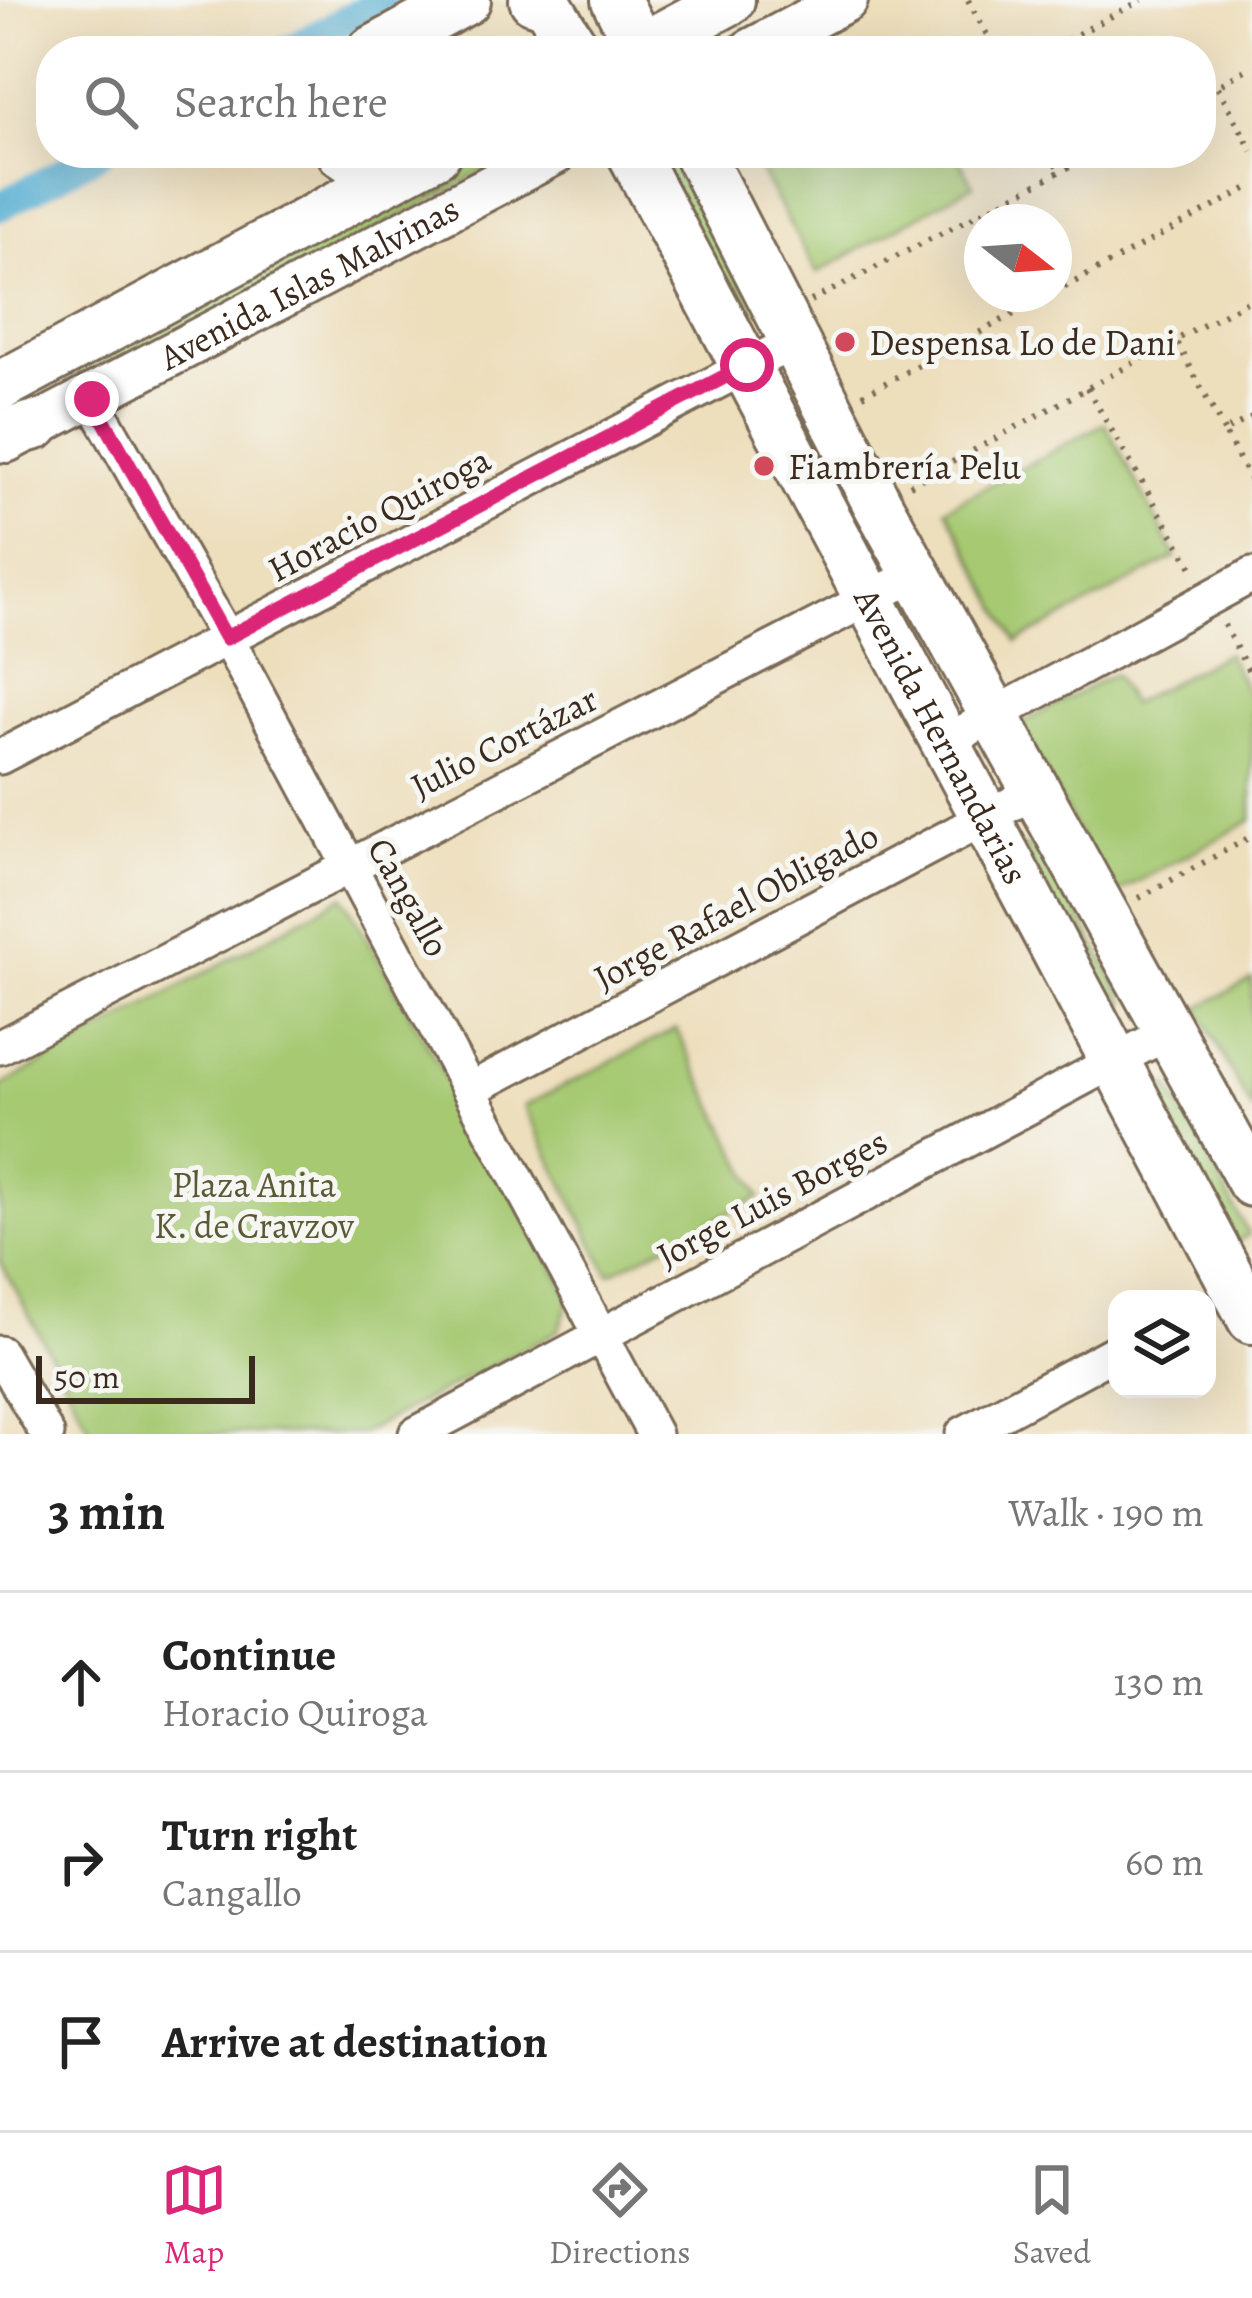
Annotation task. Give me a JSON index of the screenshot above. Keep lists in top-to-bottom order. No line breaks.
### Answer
{"streets":{"main road":["Avenida Islas Malvinas","Avenida Hernandarias"],"street":["Horacio Quiroga","Julio Cortázar","Cangallo","Jorge Rafael Obligado","Jorge Luis Borges"]},"crossings":[["Avenida Islas Malvinas","Cangallo"],["Horacio Quiroga","Avenida Hernandarias"],["Horacio Quiroga","Cangallo"],["Avenida Hernandarias","Julio Cortázar"],["Avenida Hernandarias","Jorge Rafael Obligado"],["Avenida Hernandarias","Jorge Luis Borges"],["Julio Cortázar","Cangallo"],["Cangallo","Jorge Rafael Obligado"],["Cangallo","Jorge Luis Borges"]],"parks":["Plaza Anita K. de Cravzov"],"places":["Despensa Lo de Dani","Fiambrería Pelu"],"scale_bar":"50 m","north":"right","page":{"search":"Search here","scale":"50 m","heading":["3 min","Walk · 190 m"],"list":[["Continue","Horacio Quiroga","130 m"],["Turn right","Cangallo","60 m"],"Arrive at destination"],"nav":["Map","Directions","Saved"]}}
